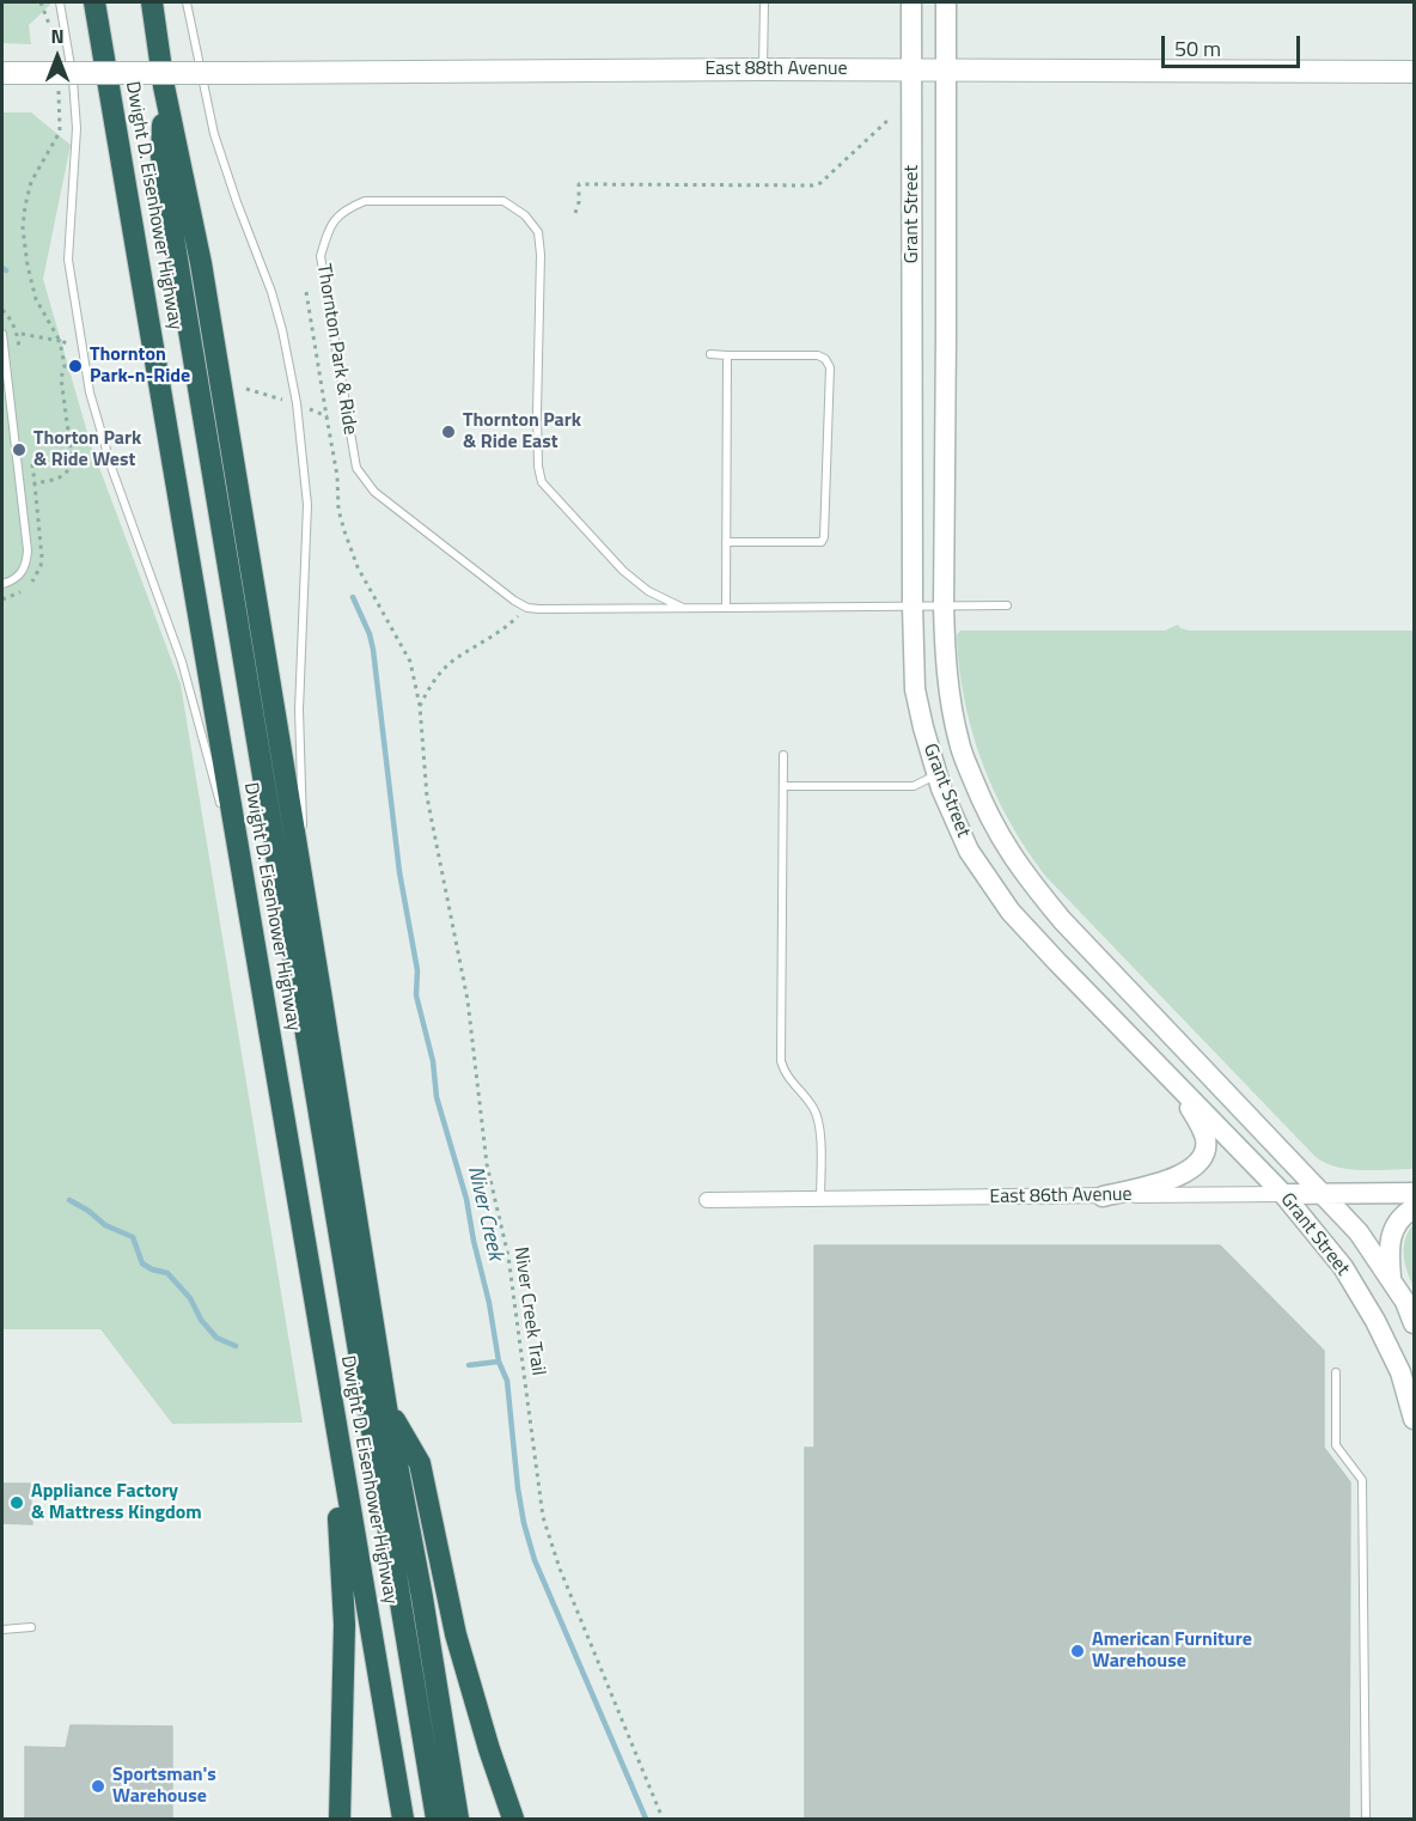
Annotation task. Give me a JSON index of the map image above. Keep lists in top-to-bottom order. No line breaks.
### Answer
{"streets":{"highway":["Dwight D. Eisenhower Highway"],"main road":["East 88th Avenue"],"street":["Grant Street","East 86th Avenue"],"lane":["Thornton Park & Ride"],"path":["Niver Creek Trail"]},"crossings":[["East 88th Avenue","Grant Street"],["Grant Street","Thornton Park & Ride"],["Grant Street","East 86th Avenue"]],"water":["Niver Creek"],"places":["Thornton Park-n-Ride","Thornton Park & Ride East","Thorton Park & Ride West","Appliance Factory & Mattress Kingdom","American Furniture Warehouse","Sportsman's Warehouse"],"scale_bar":"50 m","north":"top"}
